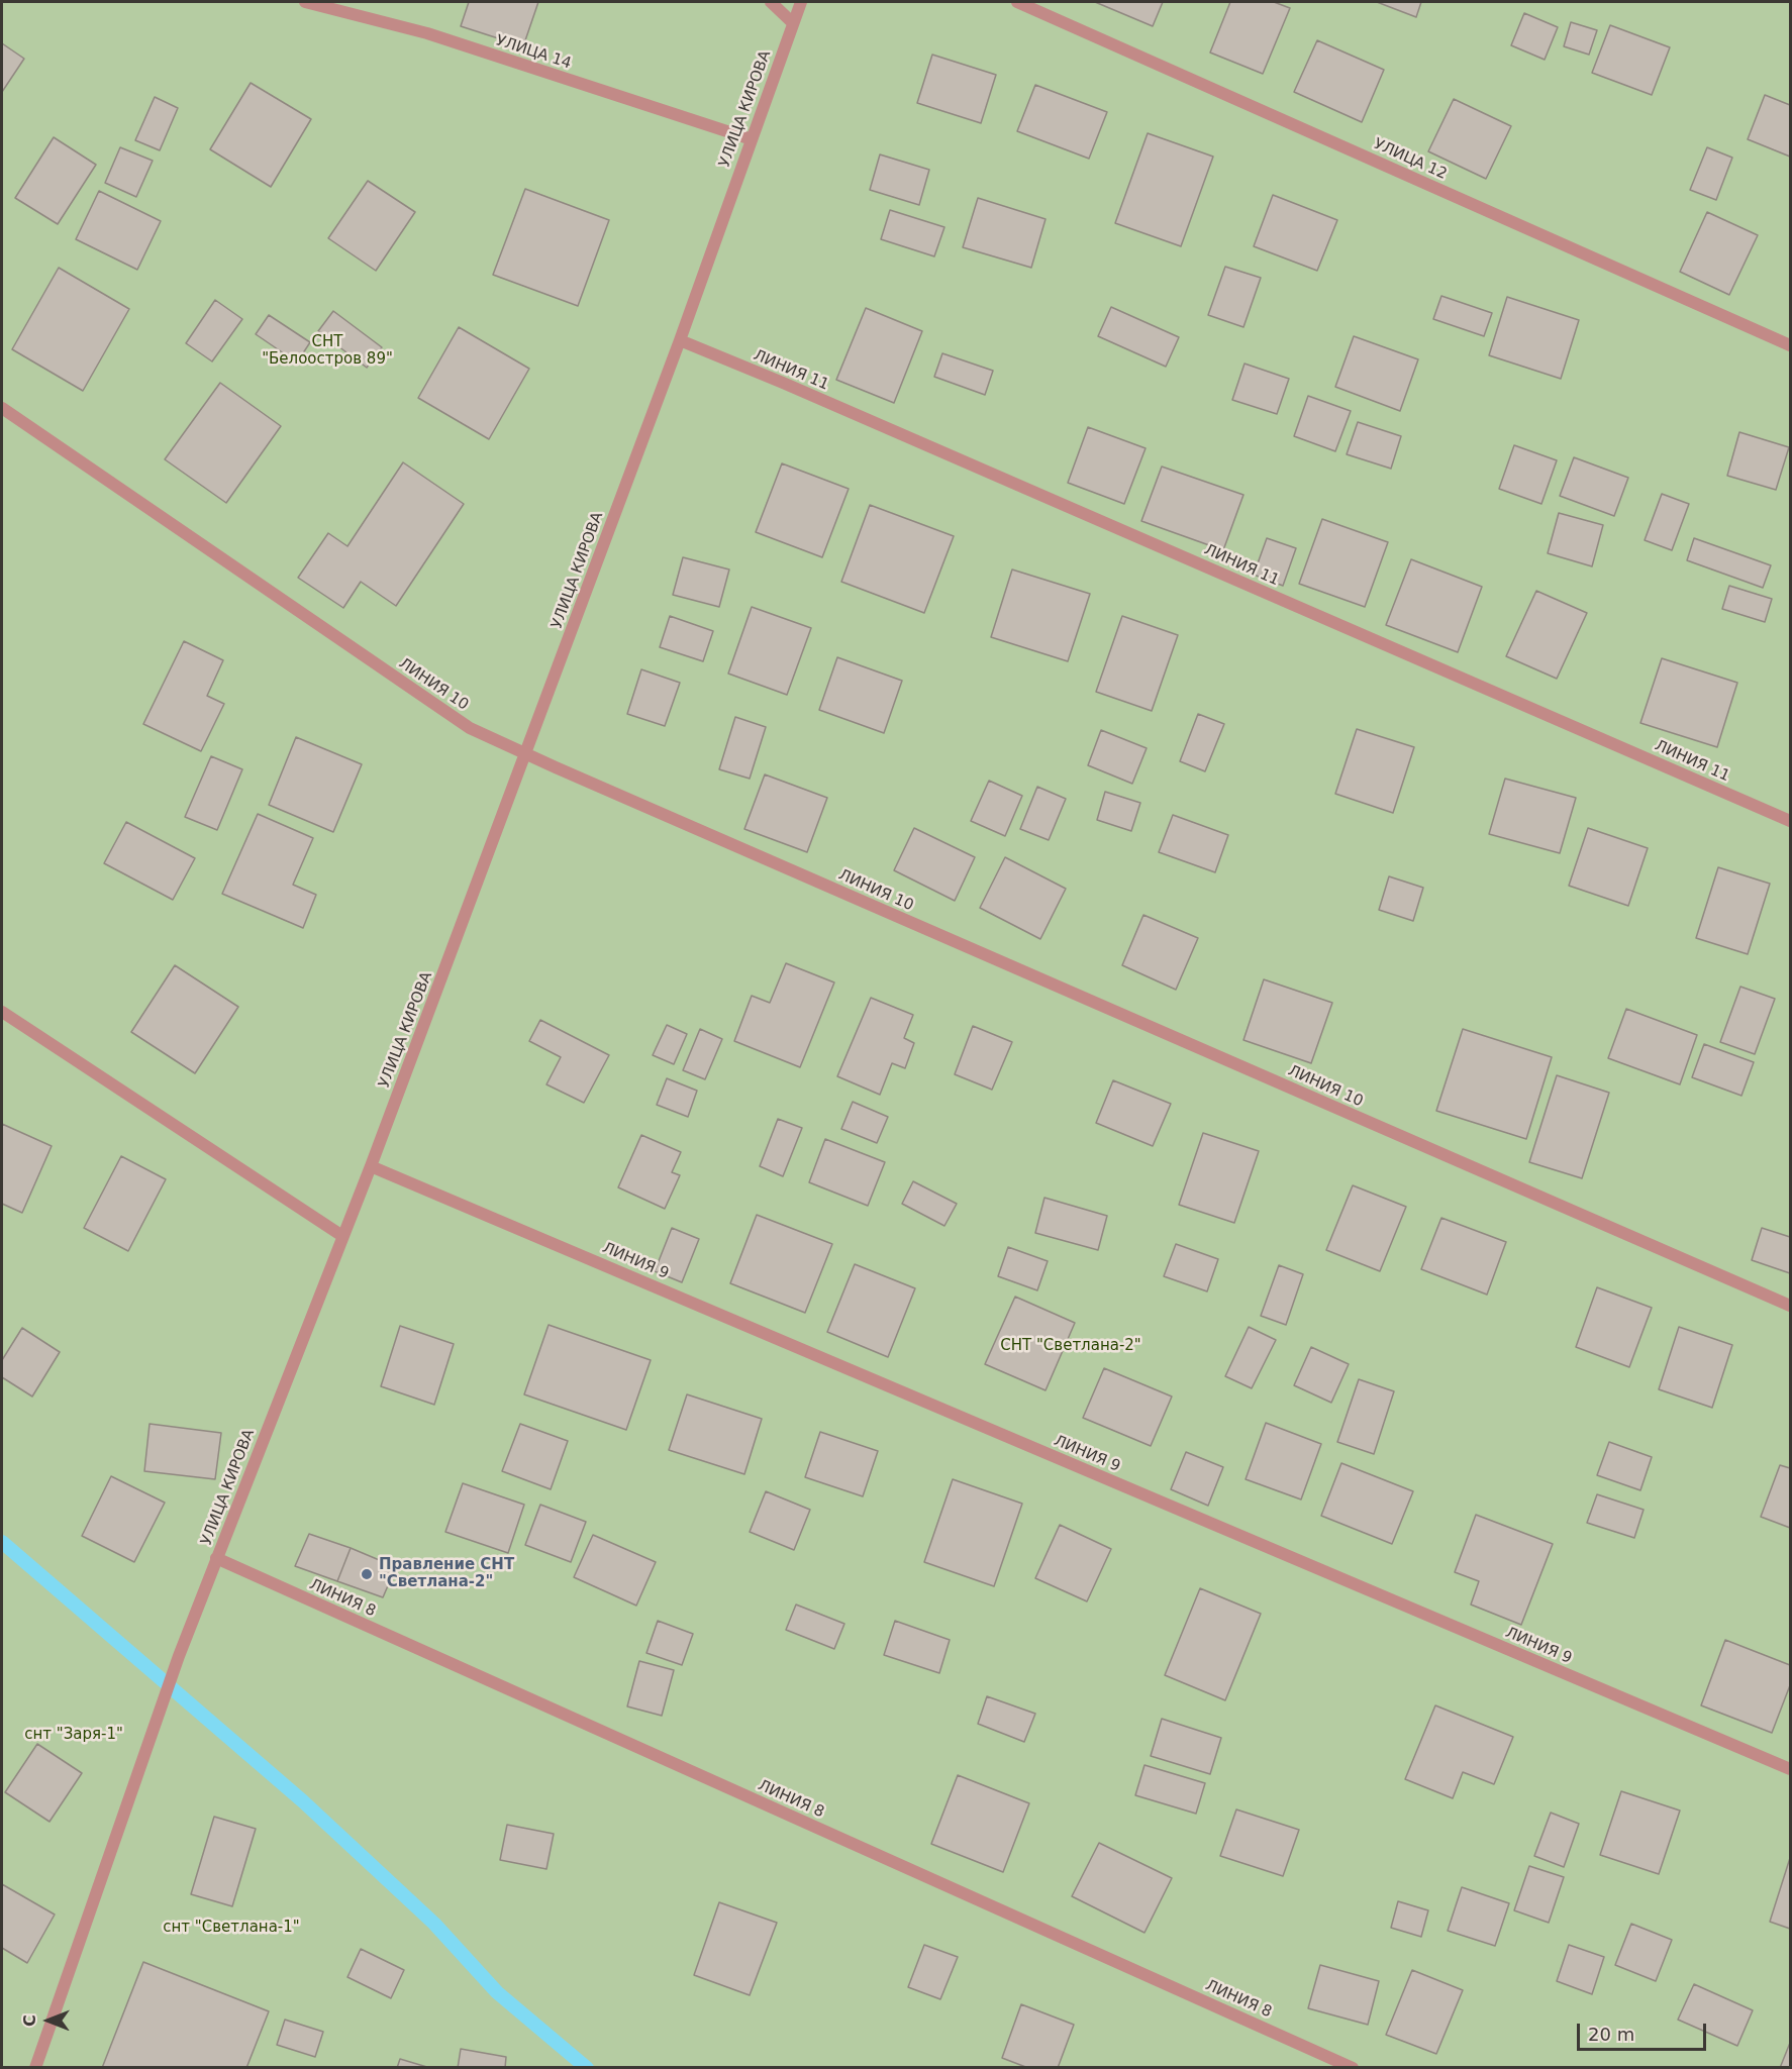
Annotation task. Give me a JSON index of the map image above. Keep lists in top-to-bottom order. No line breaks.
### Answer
{"streets":{"street":["УЛИЦА 14","УЛИЦА КИРОВА","УЛИЦА 12","ЛИНИЯ 11","ЛИНИЯ 10","ЛИНИЯ 9","ЛИНИЯ 8"]},"crossings":[["УЛИЦА 14","УЛИЦА КИРОВА"],["УЛИЦА КИРОВА","ЛИНИЯ 11"],["УЛИЦА КИРОВА","ЛИНИЯ 10"],["УЛИЦА КИРОВА","ЛИНИЯ 9"],["УЛИЦА КИРОВА","ЛИНИЯ 8"]],"parks":["СНТ \"Белоостров 89\"","СНТ \"Светлана-2\"","снт \"Заря-1\"","снт \"Светлана-1\""],"places":["Правление СНТ \"Светлана-2\""],"scale_bar":"20 m","north":"left"}
